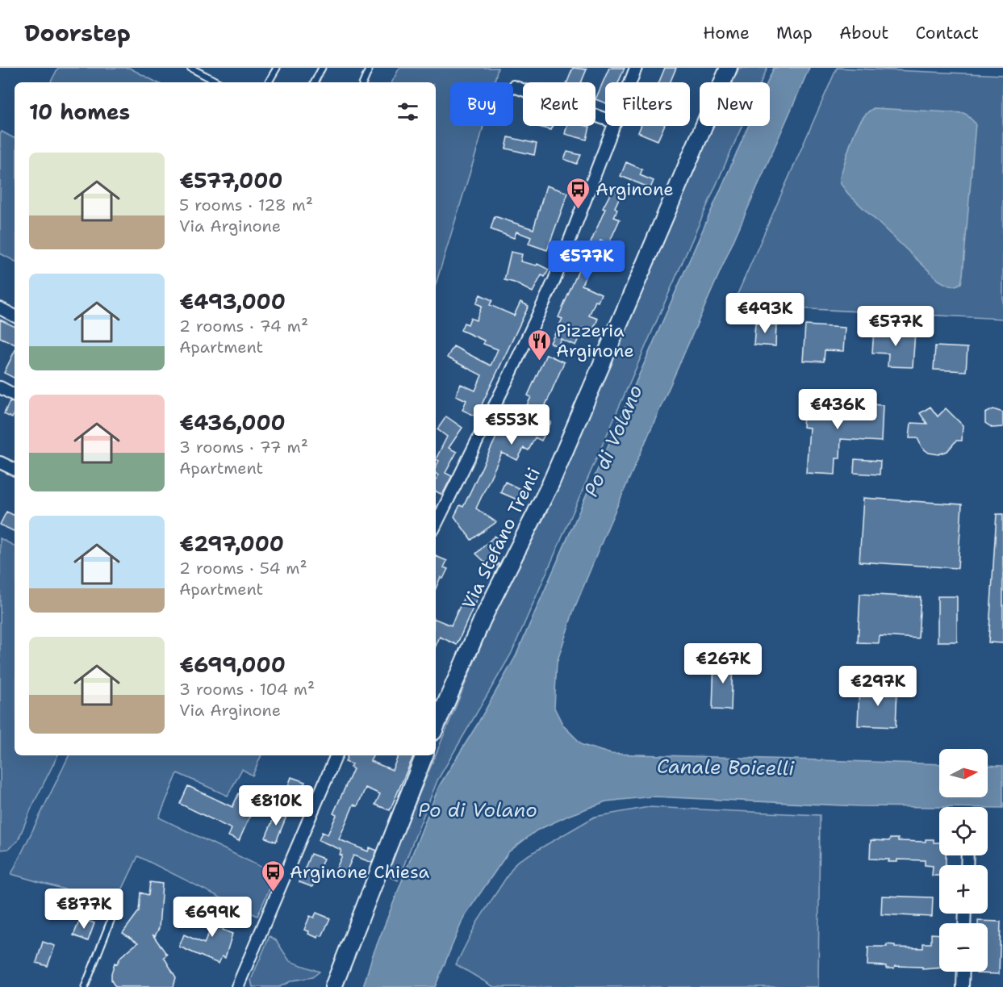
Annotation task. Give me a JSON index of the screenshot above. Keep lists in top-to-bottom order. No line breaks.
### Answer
{"streets":{"main road":["Via Stefano Trenti"]},"water":["Po di Volano","Canale Boicelli"],"places":{"bus stop":["Arginone","Arginone Chiesa"],"restaurant":["Pizzeria Arginone"]},"north":"right","page":{"header":"Doorstep","nav":["Home","Map","About","Contact"],"chip":["Buy","Rent","Filters","New"],"heading":"10 homes","list":[{"name":"€577,000","note":"5 rooms · 128 m² · Via Arginone"},{"name":"€493,000","note":"2 rooms · 74 m² · Apartment"},{"name":"€436,000","note":"3 rooms · 77 m² · Apartment"},{"name":"€297,000","note":"2 rooms · 54 m² · Apartment"},{"name":"€699,000","note":"3 rooms · 104 m² · Via Arginone"}],"price":["€577K","€493K","€577K","€436K","€553K","€267K","€297K","€810K","€877K","€699K"],"map_buttons":["+","−"]}}
